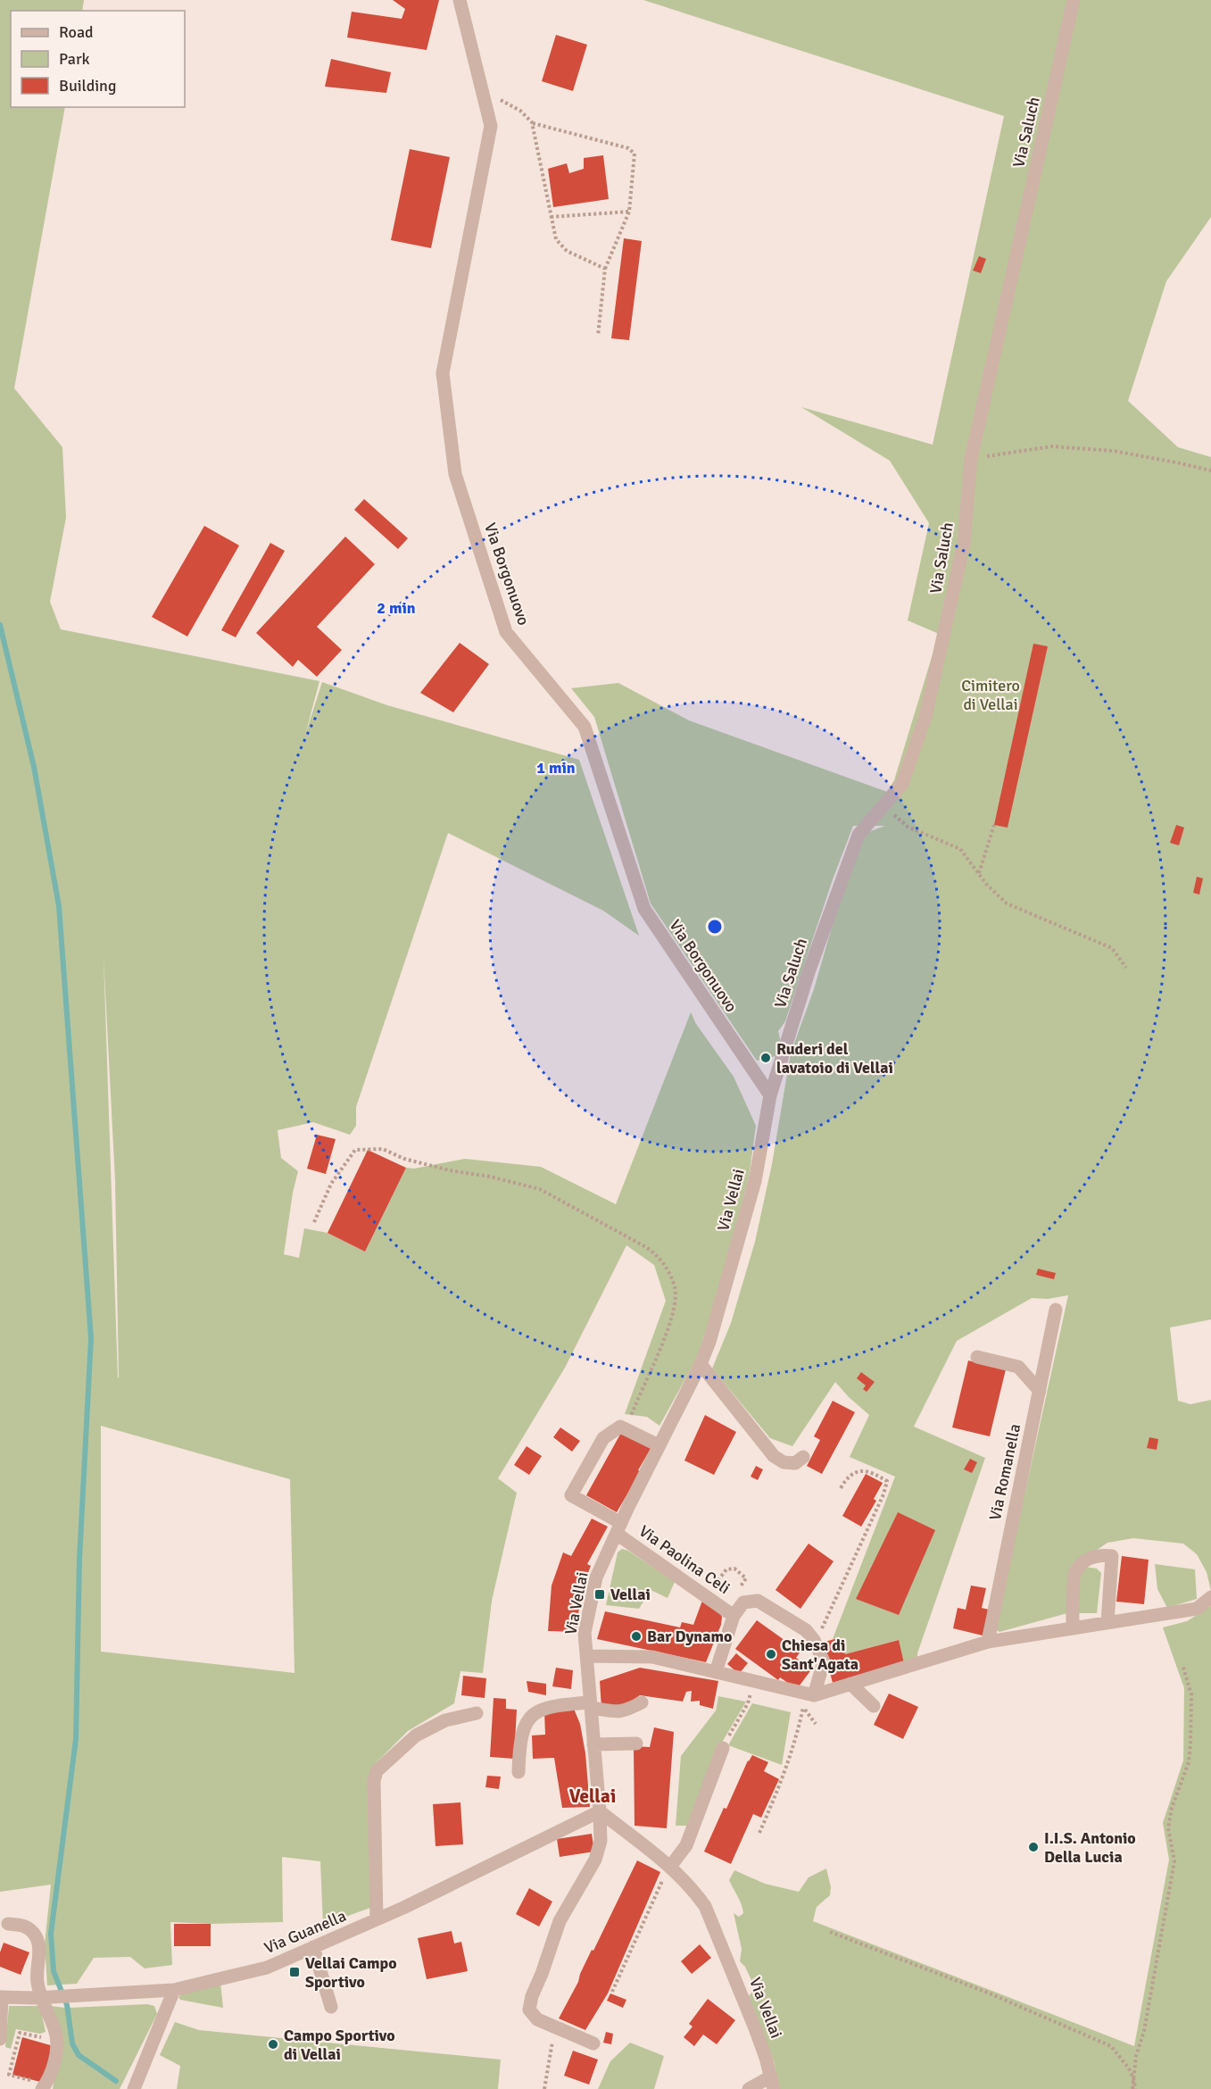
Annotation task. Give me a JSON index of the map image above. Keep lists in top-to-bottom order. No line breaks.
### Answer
{"streets":{"street":["Via Saluch","Via Borgonuovo","Via Vellai","Via Romanella","Via Paolina Celi","Via Guanella"]},"crossings":[["Via Saluch","Via Borgonuovo"],["Via Saluch","Via Vellai"],["Via Borgonuovo","Via Vellai"],["Via Vellai","Via Paolina Celi"],["Via Vellai","Via Guanella"]],"districts":["Vellai"],"parks":["Cimitero di Vellai"],"places":{"other":["Ruderi del lavatoio di Vellai","Bar Dynamo","Chiesa di Sant'Agata","I.I.S. Antonio Della Lucia","Campo Sportivo di Vellai"],"transit":["Vellai","Vellai Campo Sportivo"]},"legend":["Road","Park","Building"],"rings":["2 min","1 min"]}
